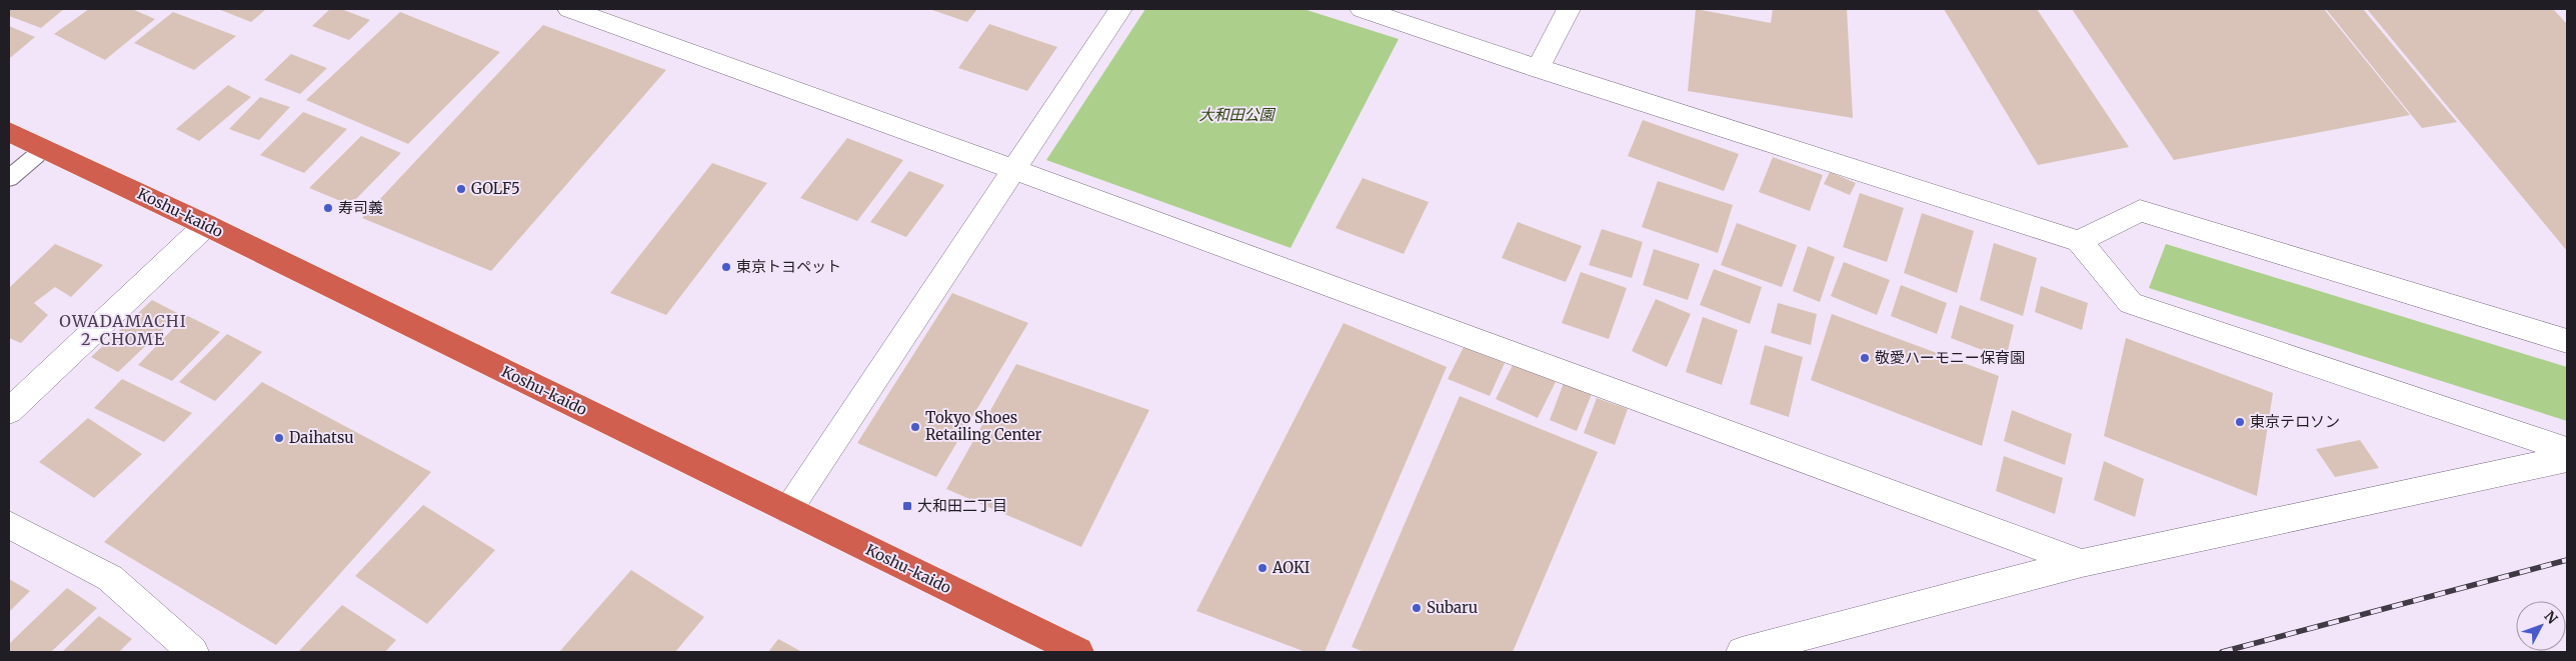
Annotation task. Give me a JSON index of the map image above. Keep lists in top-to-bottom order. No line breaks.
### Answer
{"streets":{"highway":["Koshu-kaido"]},"districts":["OWADAMACHI 2-CHOME"],"parks":["大和田公園"],"places":{"other":["GOLF5","寿司義","東京トヨペット","敬愛ハーモニー保育園","東京テロソン","Tokyo Shoes Retailing Center","Daihatsu","AOKI","Subaru"],"transit":["大和田二丁目"]},"north":"top right"}
